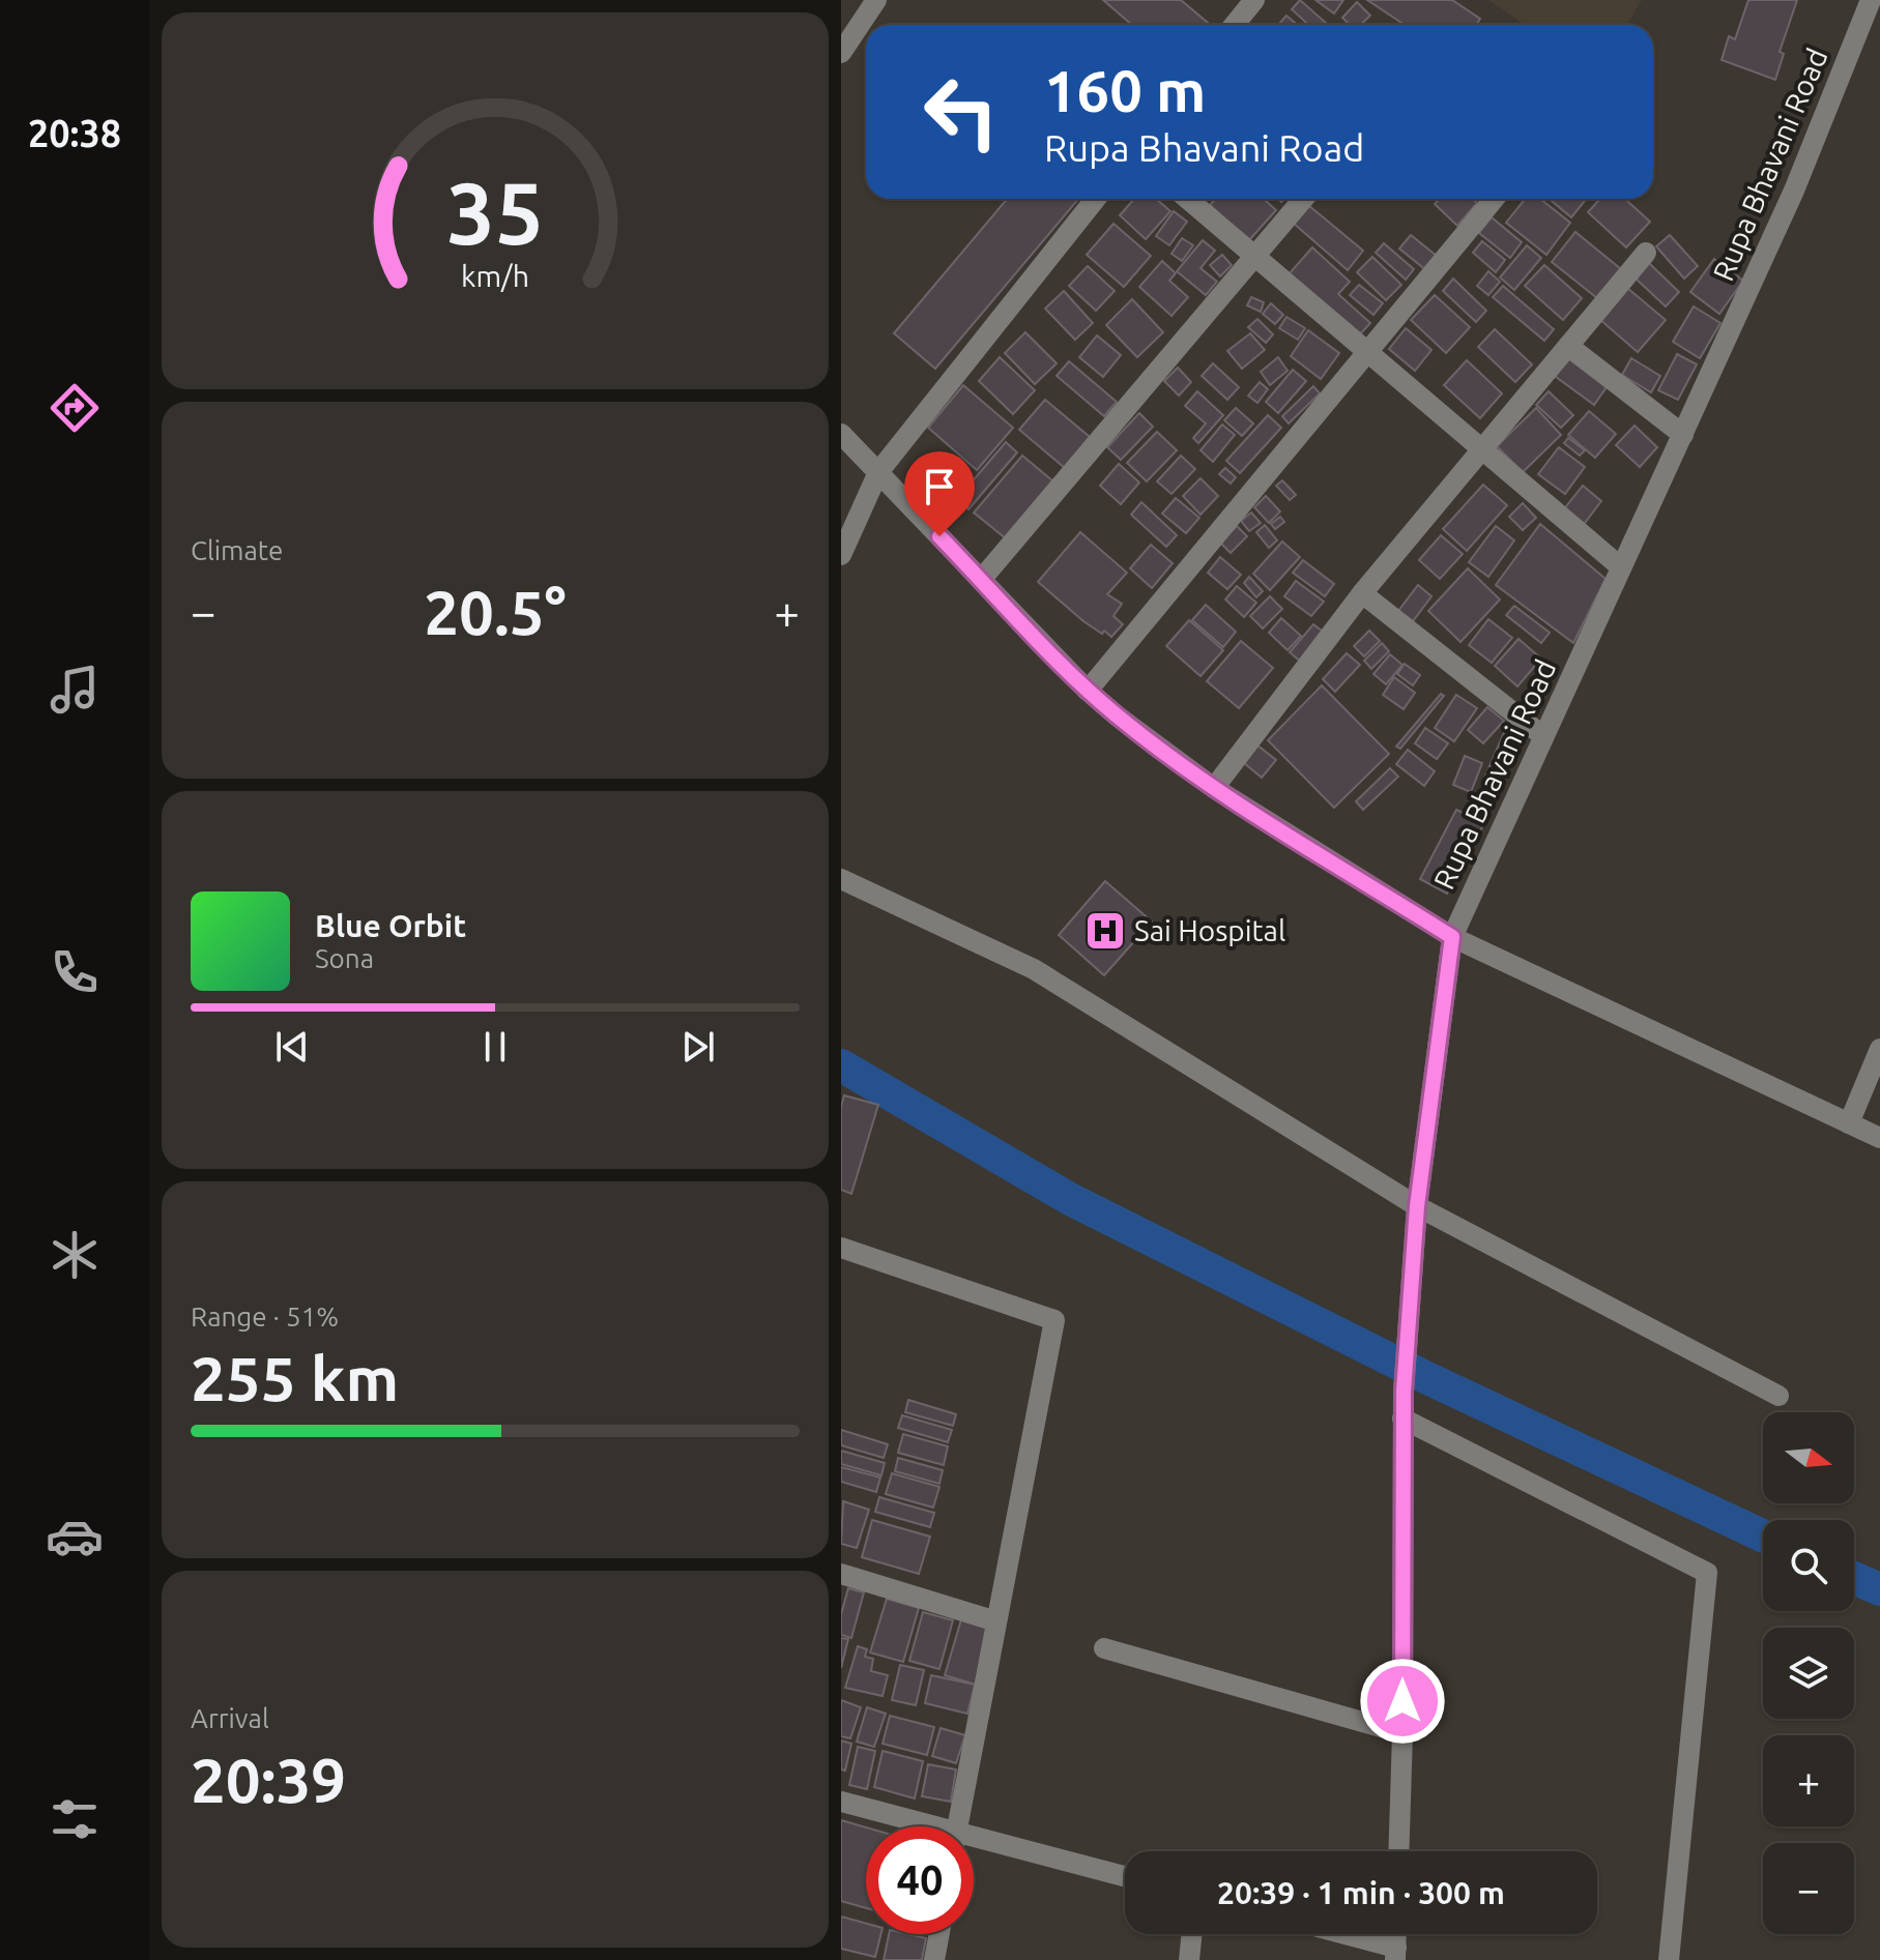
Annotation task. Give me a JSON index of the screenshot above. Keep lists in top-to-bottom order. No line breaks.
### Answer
{"streets":{"street":["Rupa Bhavani Road"]},"places":{"hospital":["Sai Hospital"]},"north":"right","page":{"tabs":"20:38","turn":["160 m","Rupa Bhavani Road"],"tile":["Climate",["Range · 51%","255 km"],["Arrival","20:39"]],"heat":["−","20.5°","+"],"song":["Blue Orbit","Sona"],"map_buttons":["+","−"],"limit":"40","trip":"20:39 · 1 min · 300 m","gauge":["35","km/h"]}}
